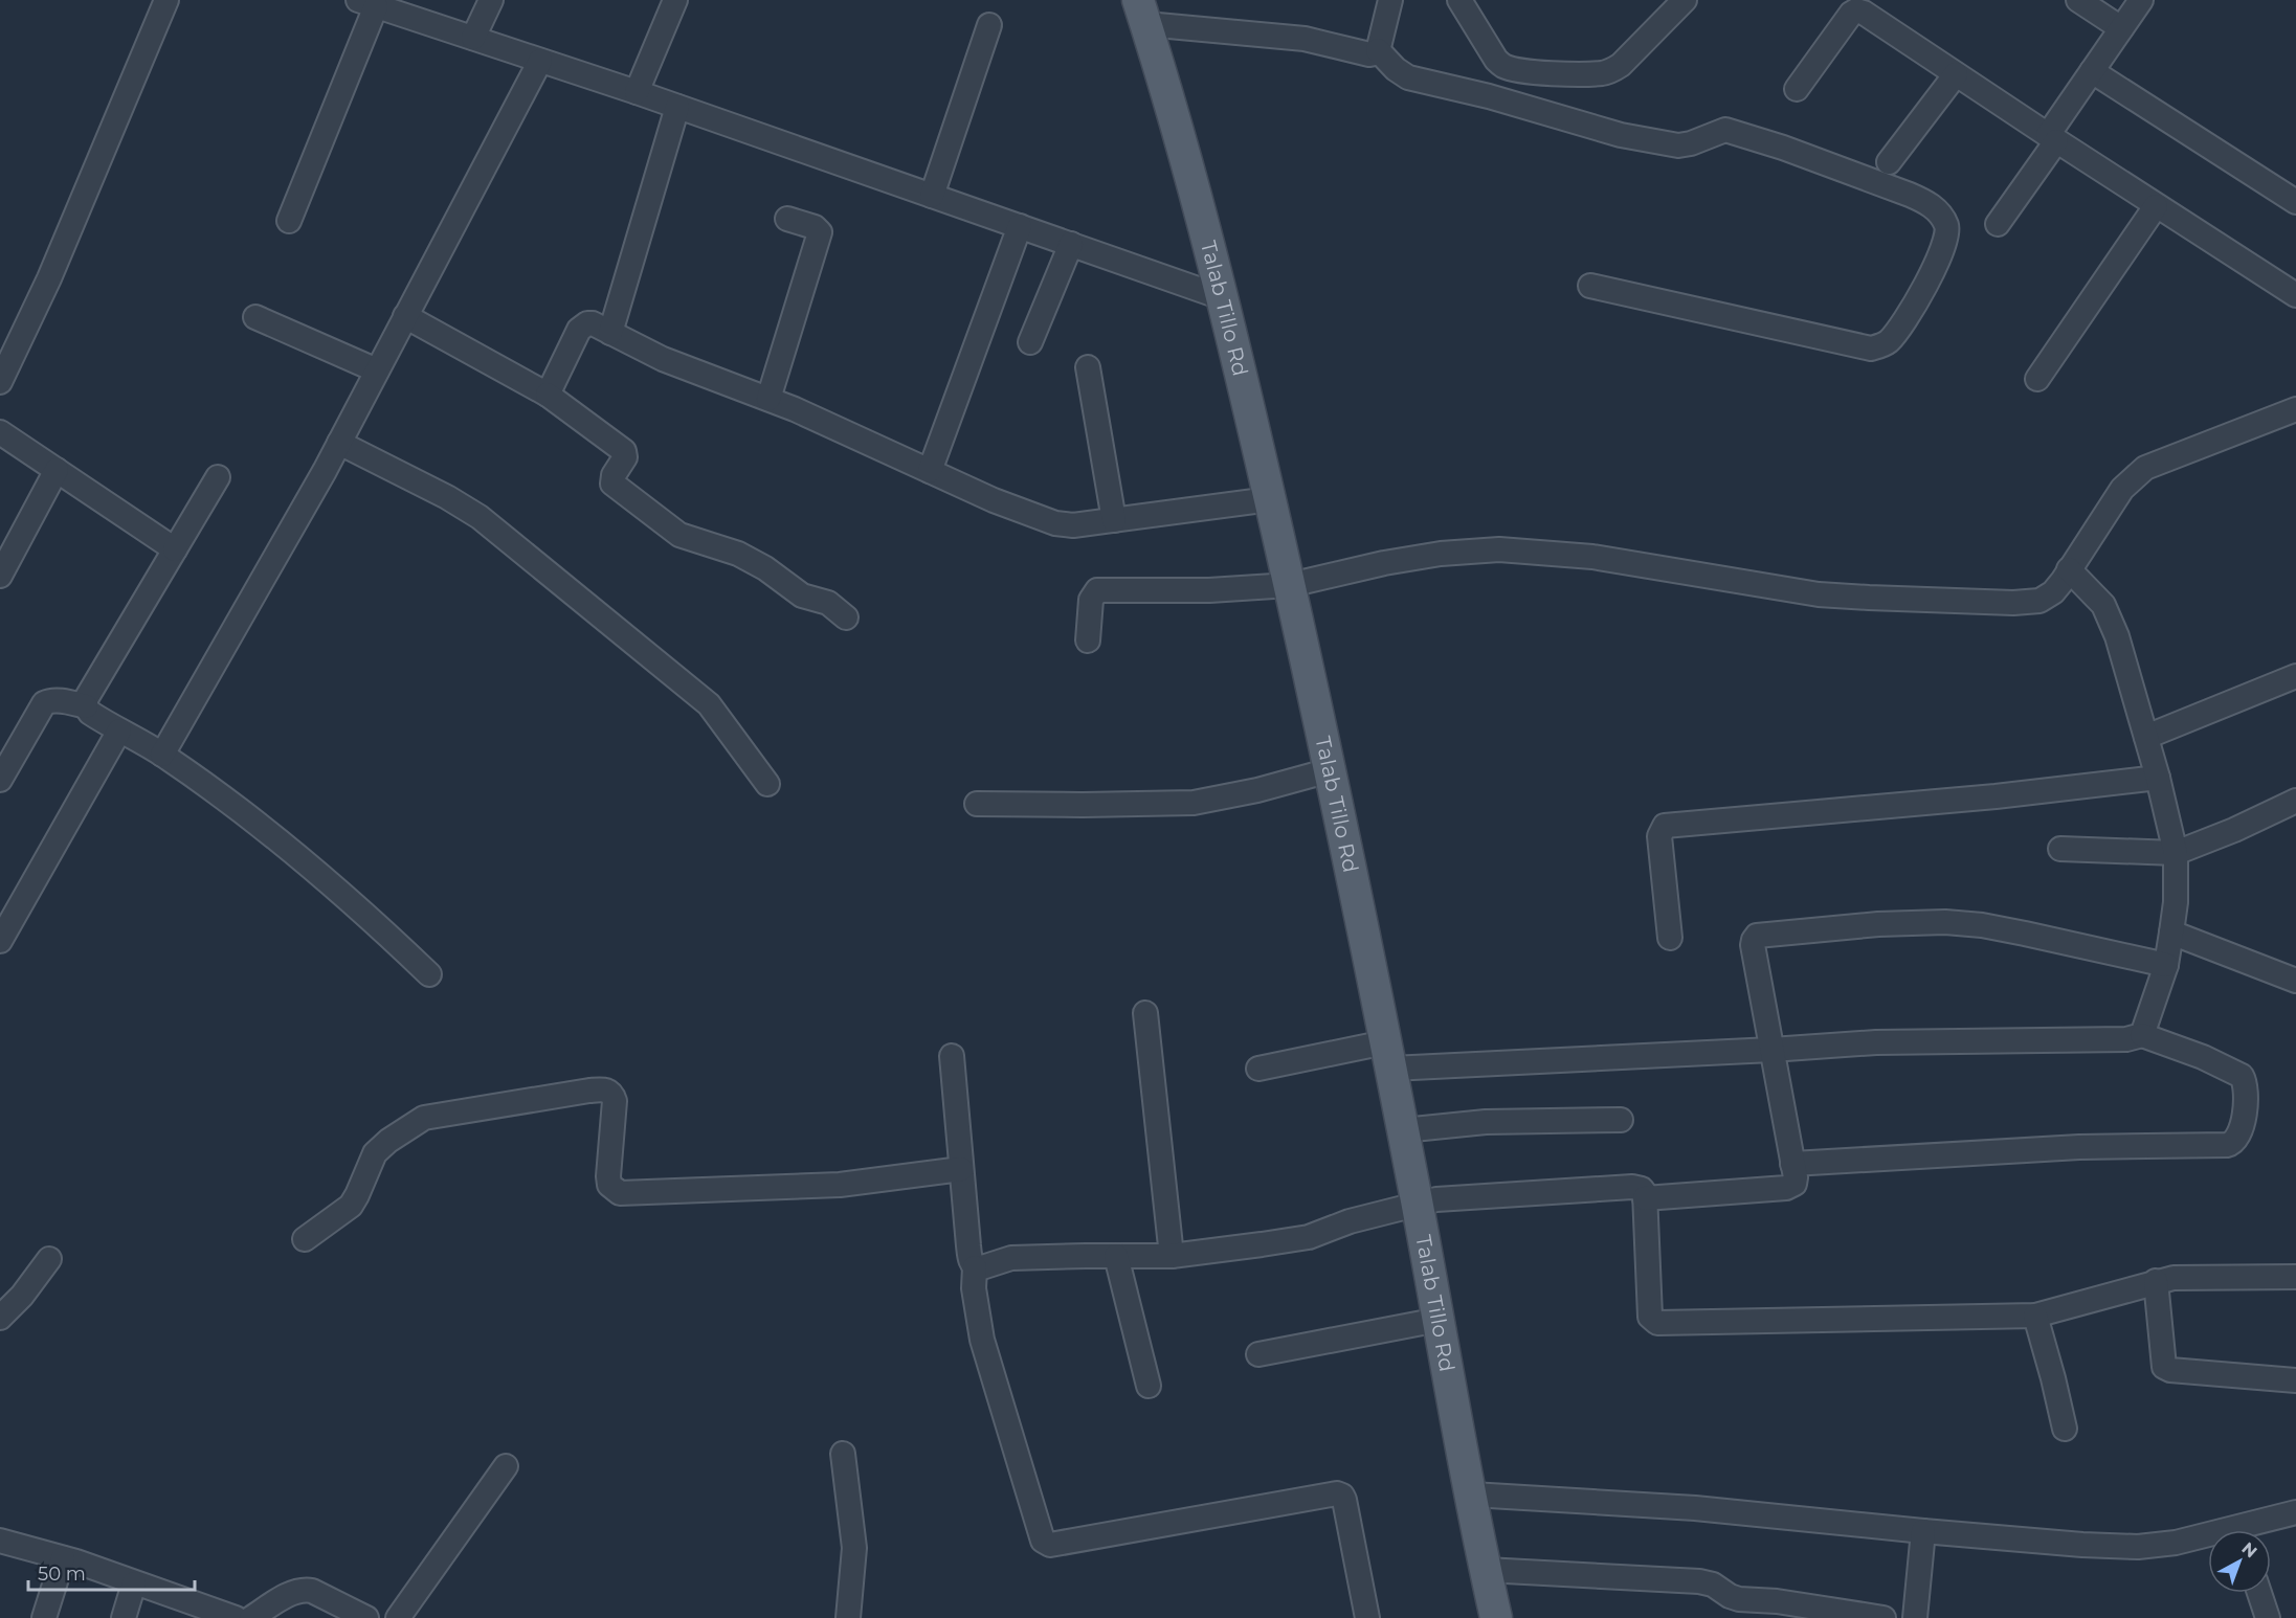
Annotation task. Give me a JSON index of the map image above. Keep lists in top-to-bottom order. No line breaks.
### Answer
{"streets":{"main road":["Talab Tillo Rd"]},"scale_bar":"50 m","north":"top right"}
